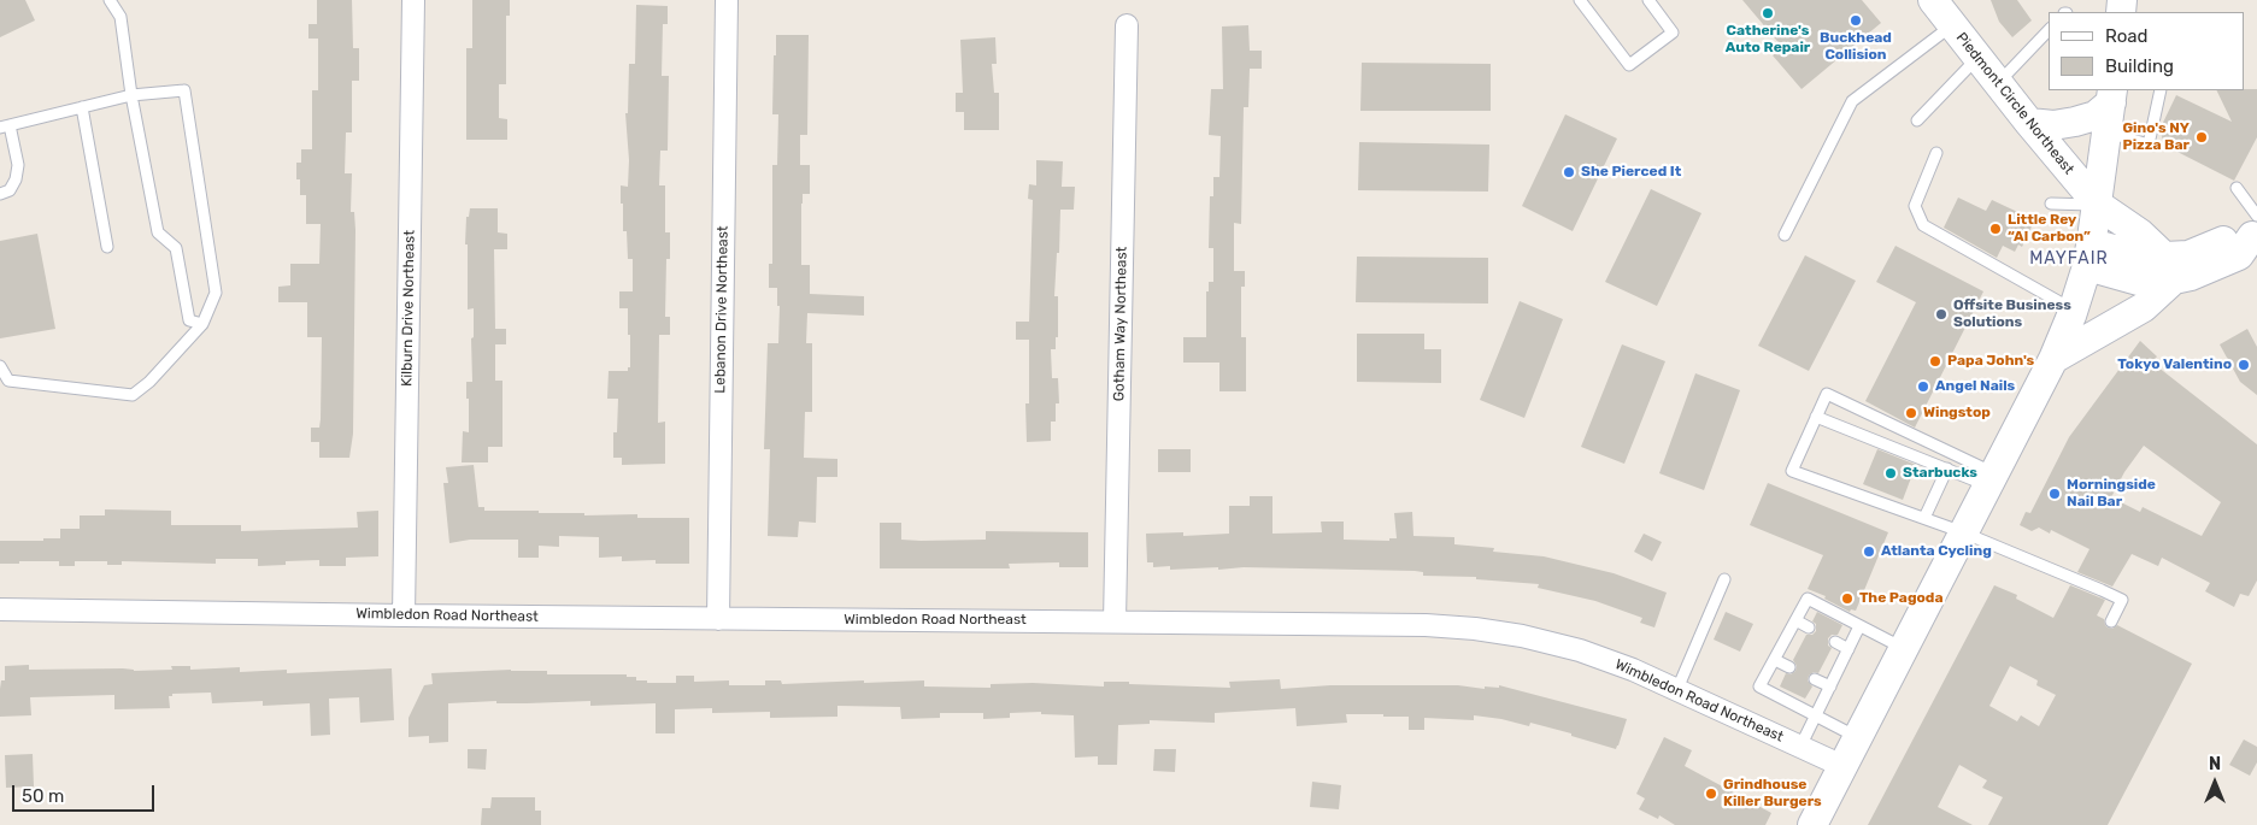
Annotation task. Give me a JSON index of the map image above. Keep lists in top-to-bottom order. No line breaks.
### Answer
{"streets":{"main road":["Piedmont Circle Northeast"],"street":["Kilburn Drive Northeast","Lebanon Drive Northeast","Gotham Way Northeast","Wimbledon Road Northeast"]},"crossings":[["Kilburn Drive Northeast","Wimbledon Road Northeast"],["Lebanon Drive Northeast","Wimbledon Road Northeast"],["Gotham Way Northeast","Wimbledon Road Northeast"]],"districts":["MAYFAIR"],"places":["Catherine's Auto Repair","Buckhead Collision","Gino's NY Pizza Bar","She Pierced It","Little Rey “Al Carbon”","Offsite Business Solutions","Papa John's","Tokyo Valentino","Angel Nails","Wingstop","Starbucks","Morningside Nail Bar","Atlanta Cycling","The Pagoda","Grindhouse Killer Burgers"],"legend":["Road","Building"],"scale_bar":"50 m","north":"top"}
